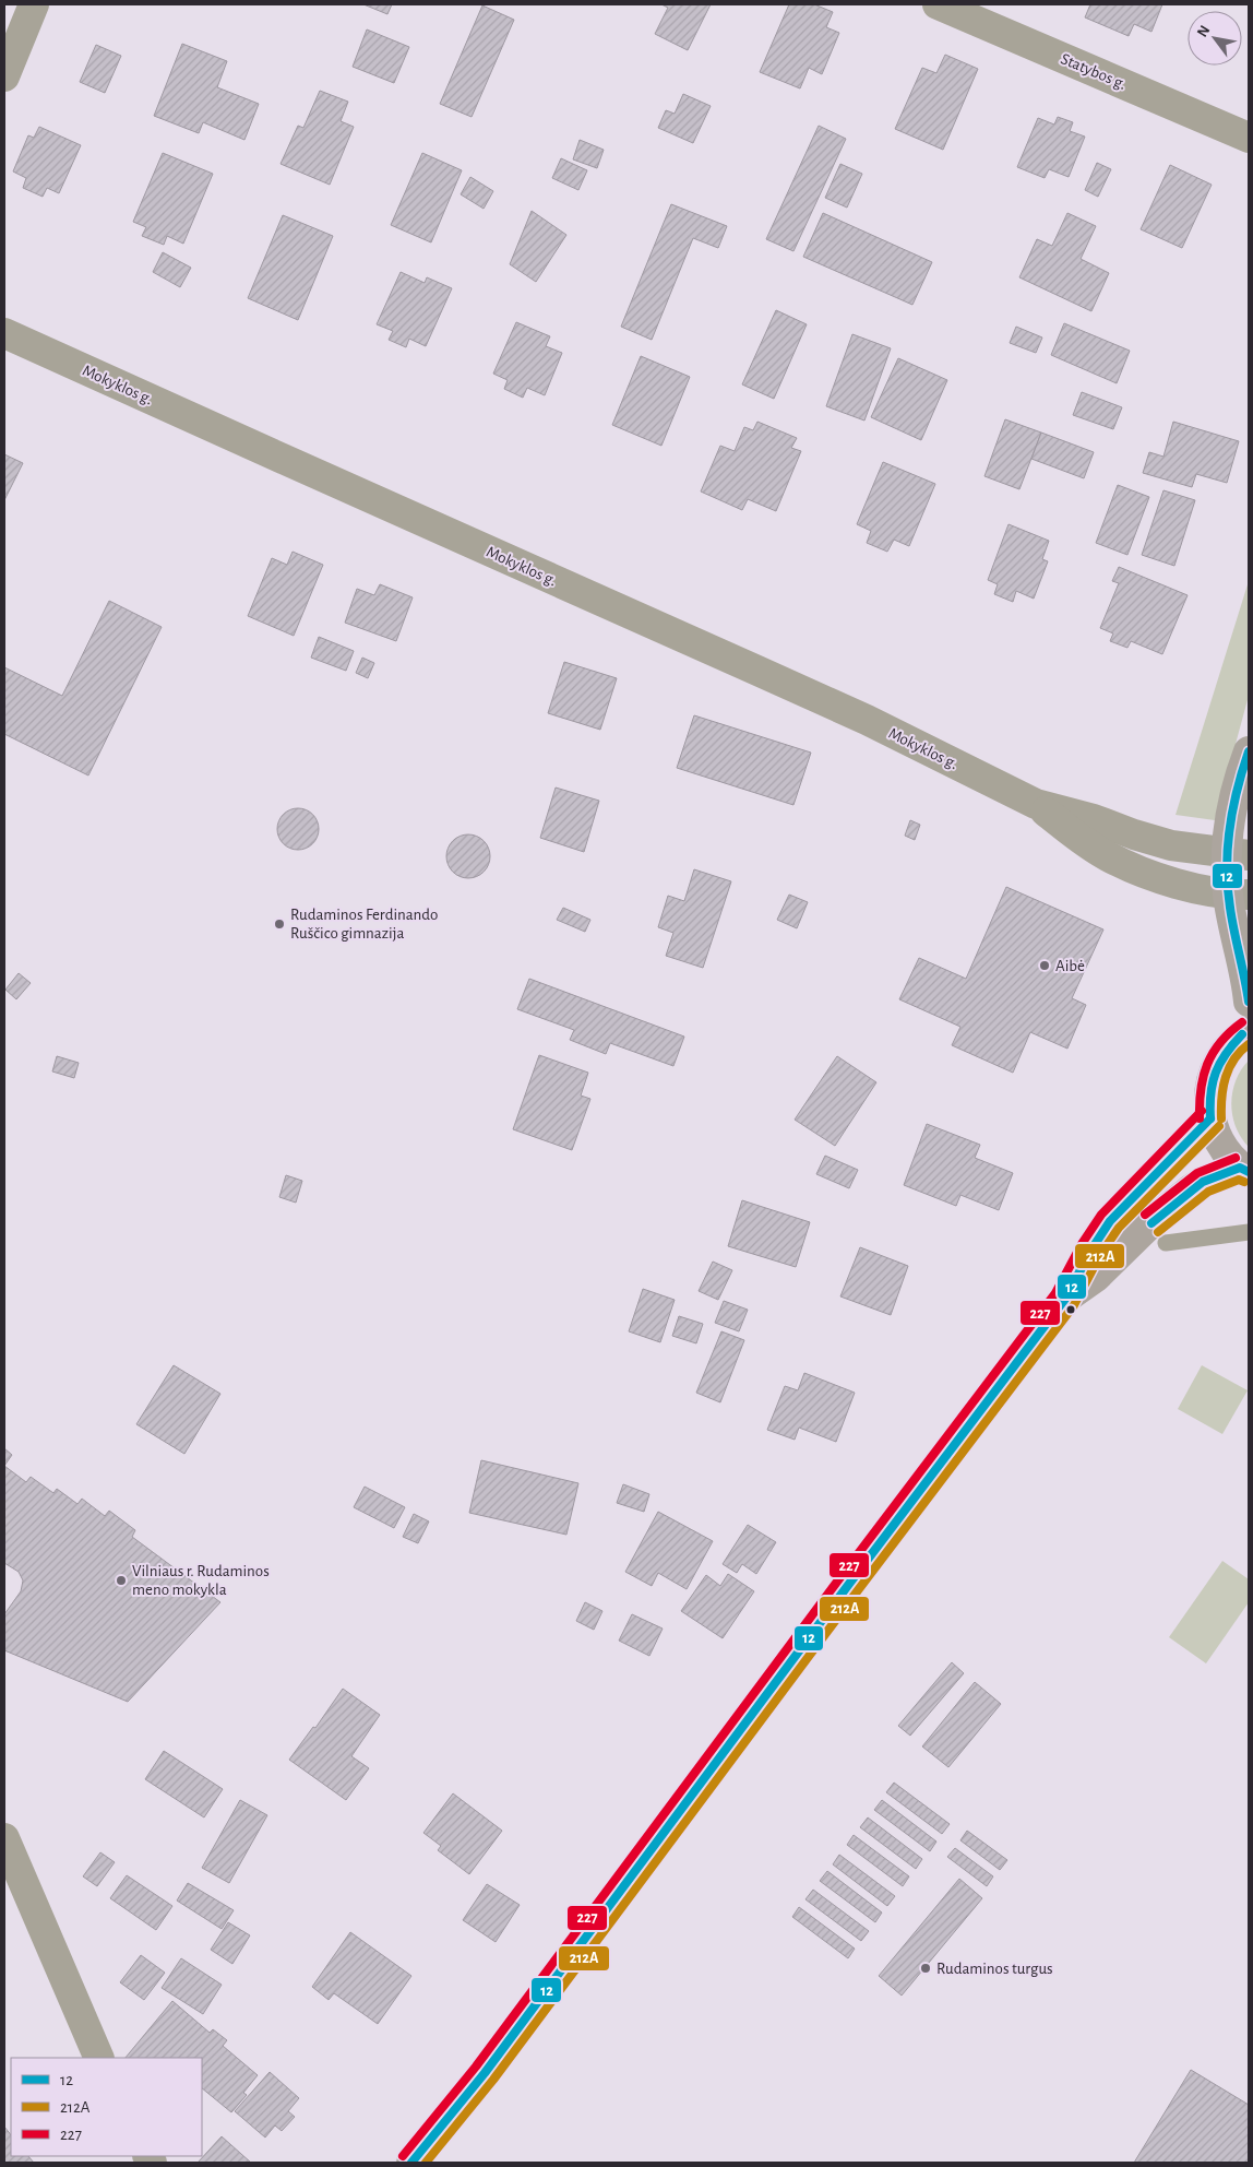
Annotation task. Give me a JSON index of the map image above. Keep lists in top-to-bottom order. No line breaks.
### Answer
{"streets":{"street":["Statybos g.","Mokyklos g."]},"places":["Rudaminos Ferdinando Ruščico gimnazija","Aibė","Vilniaus r. Rudaminos meno mokykla","Rudaminos turgus"],"lines":["transit line 12","transit line 227","transit line 212A"],"legend":["12","212A","227"],"north":"top left"}
